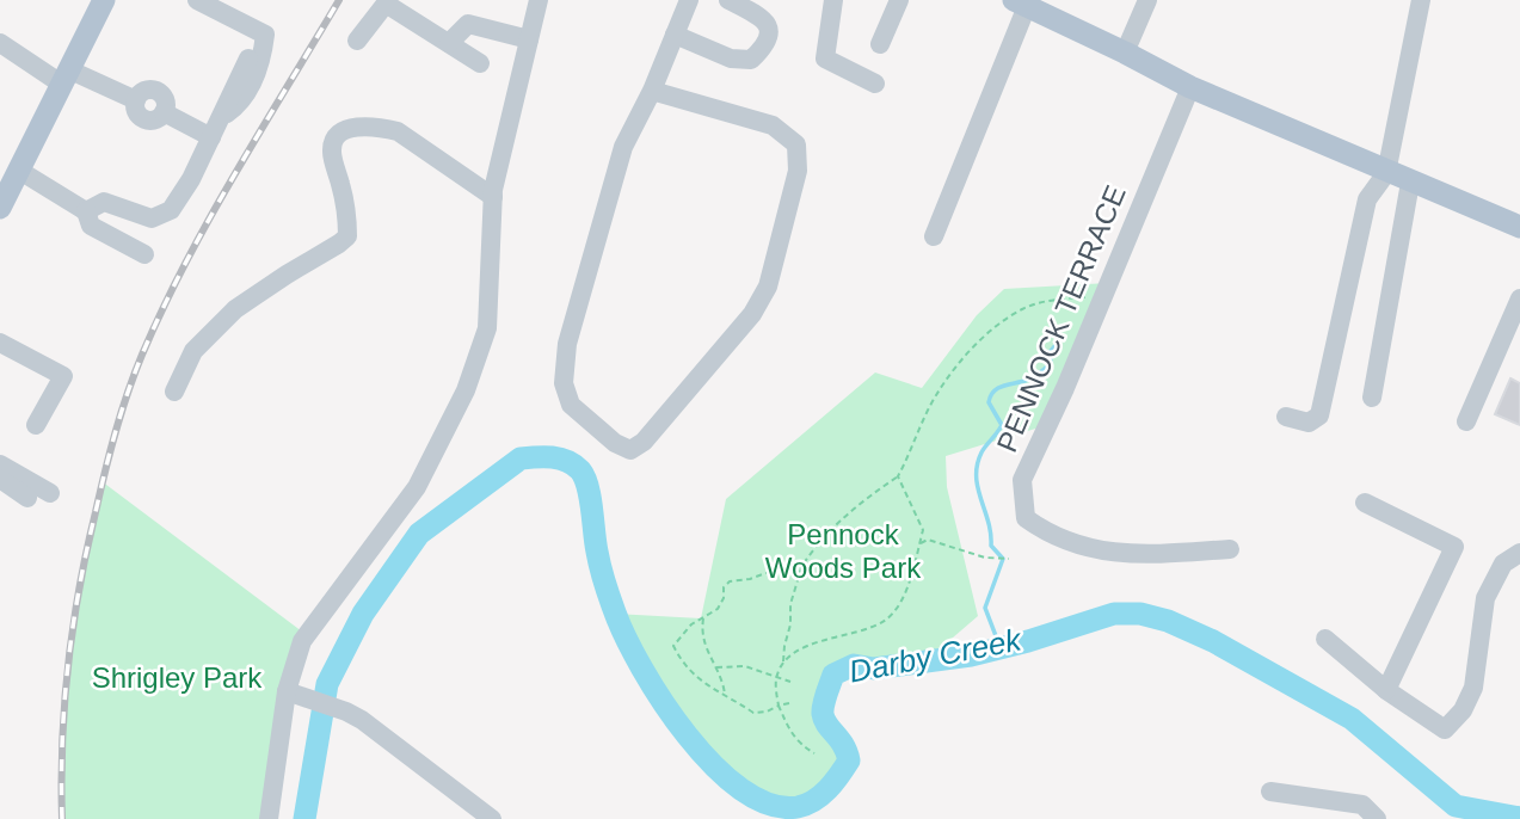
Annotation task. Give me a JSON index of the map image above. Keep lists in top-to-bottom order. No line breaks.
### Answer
{"streets":{"street":["PENNOCK TERRACE"]},"water":["Darby Creek"],"parks":["Pennock Woods Park","Shrigley Park"]}
